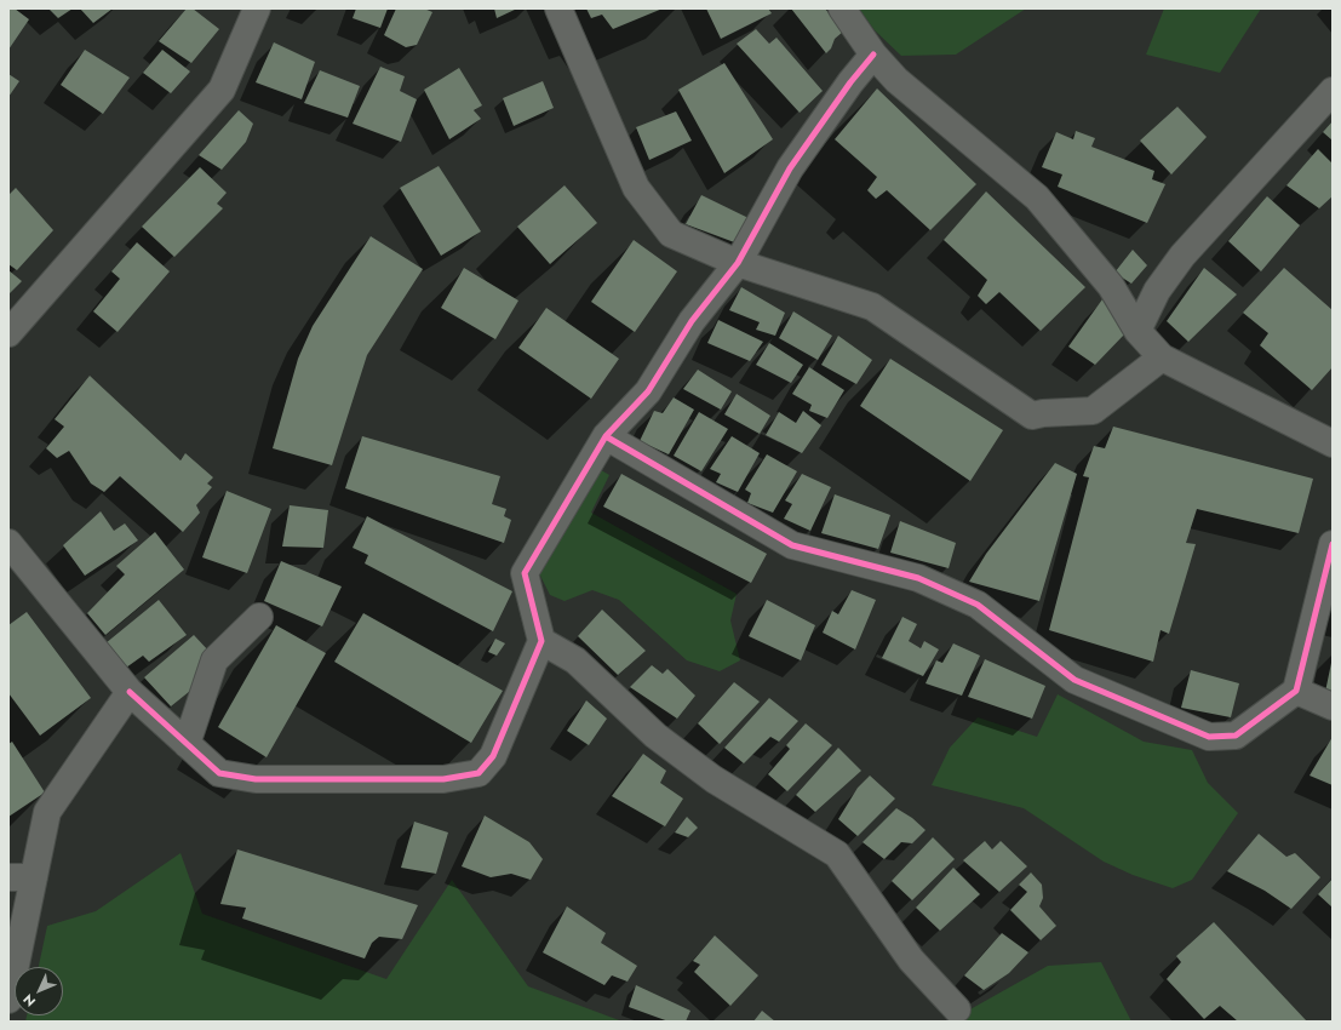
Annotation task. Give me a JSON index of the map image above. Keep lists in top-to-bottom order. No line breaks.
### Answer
{"north":"bottom left"}
